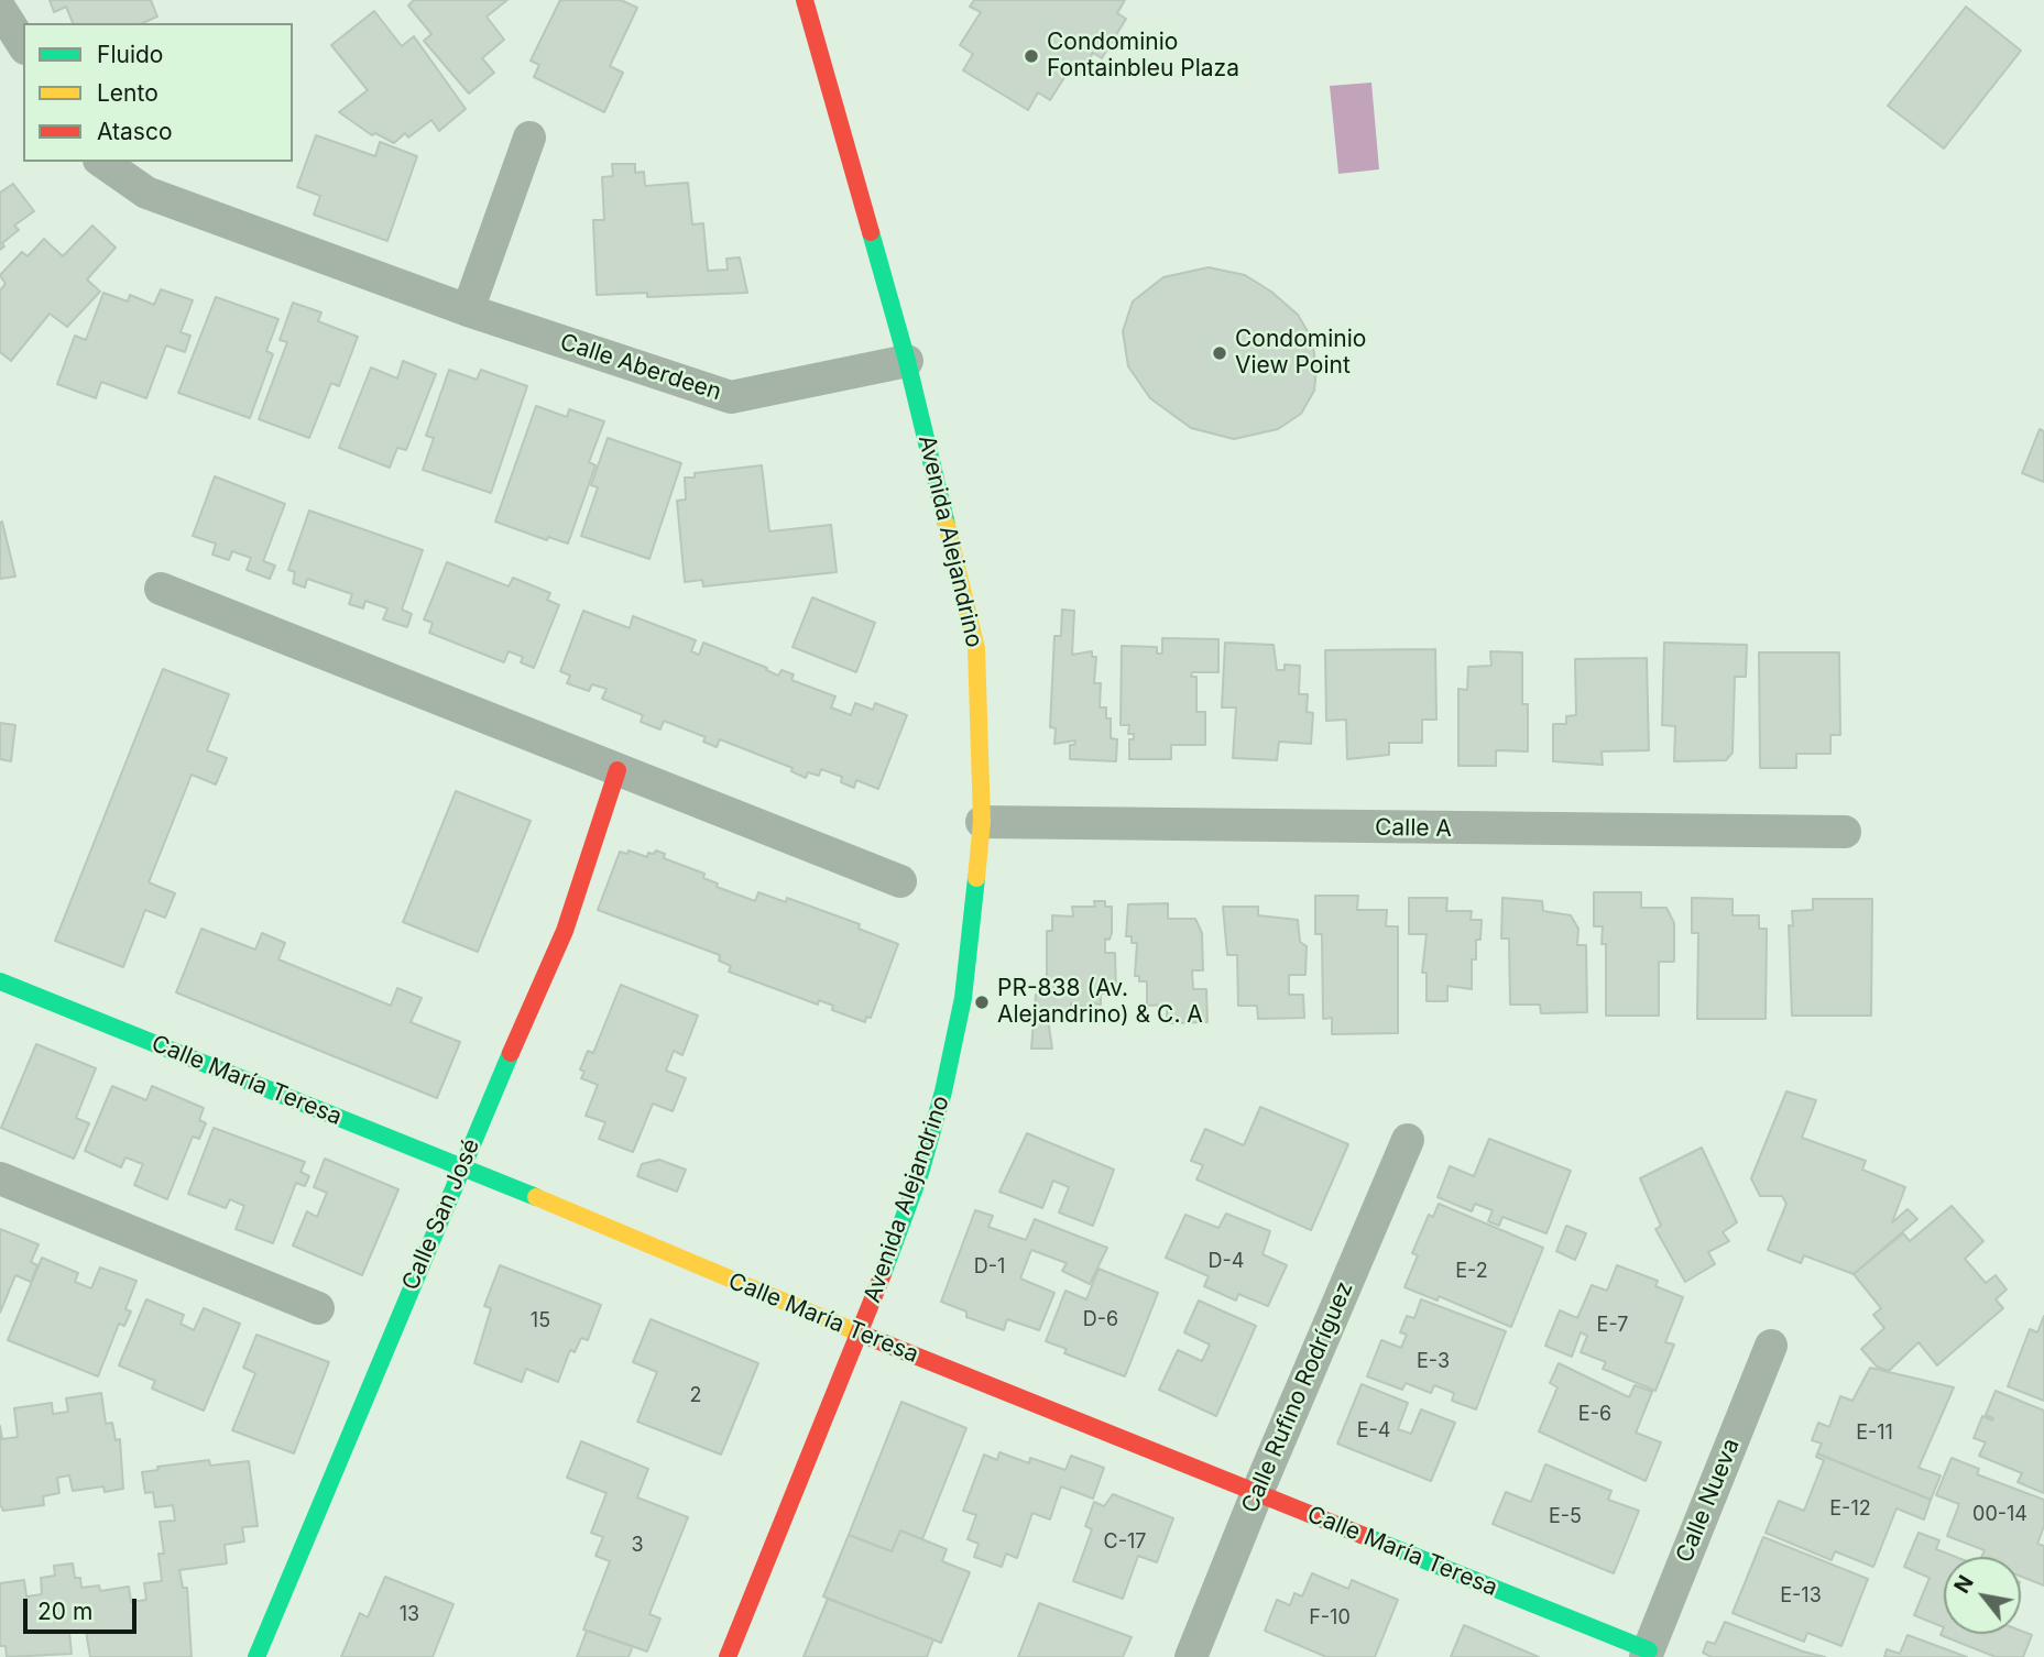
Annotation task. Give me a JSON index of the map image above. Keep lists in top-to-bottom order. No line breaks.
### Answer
{"streets":{"street":["Calle Aberdeen","Avenida Alejandrino","Calle A","Calle María Teresa","Calle San José","Calle Rufino Rodríguez","Calle Nueva"]},"crossings":[["Calle Aberdeen","Avenida Alejandrino"],["Avenida Alejandrino","Calle A"],["Avenida Alejandrino","Calle María Teresa"],["Calle María Teresa","Calle San José"],["Calle María Teresa","Calle Rufino Rodríguez"],["Calle María Teresa","Calle Nueva"]],"places":["Condominio Fontainbleu Plaza","Condominio View Point","PR-838 (Av. Alejandrino) & C. A"],"house_numbers":["D-4","D-1","E-2","D-6","15","E-7","E-3","2","E-6","E-4","E-11","E-12","00-14","E-5","C-17","3","E-13","13","F-10"],"legend":["Fluido","Lento","Atasco"],"scale_bar":"20 m","north":"top left"}
